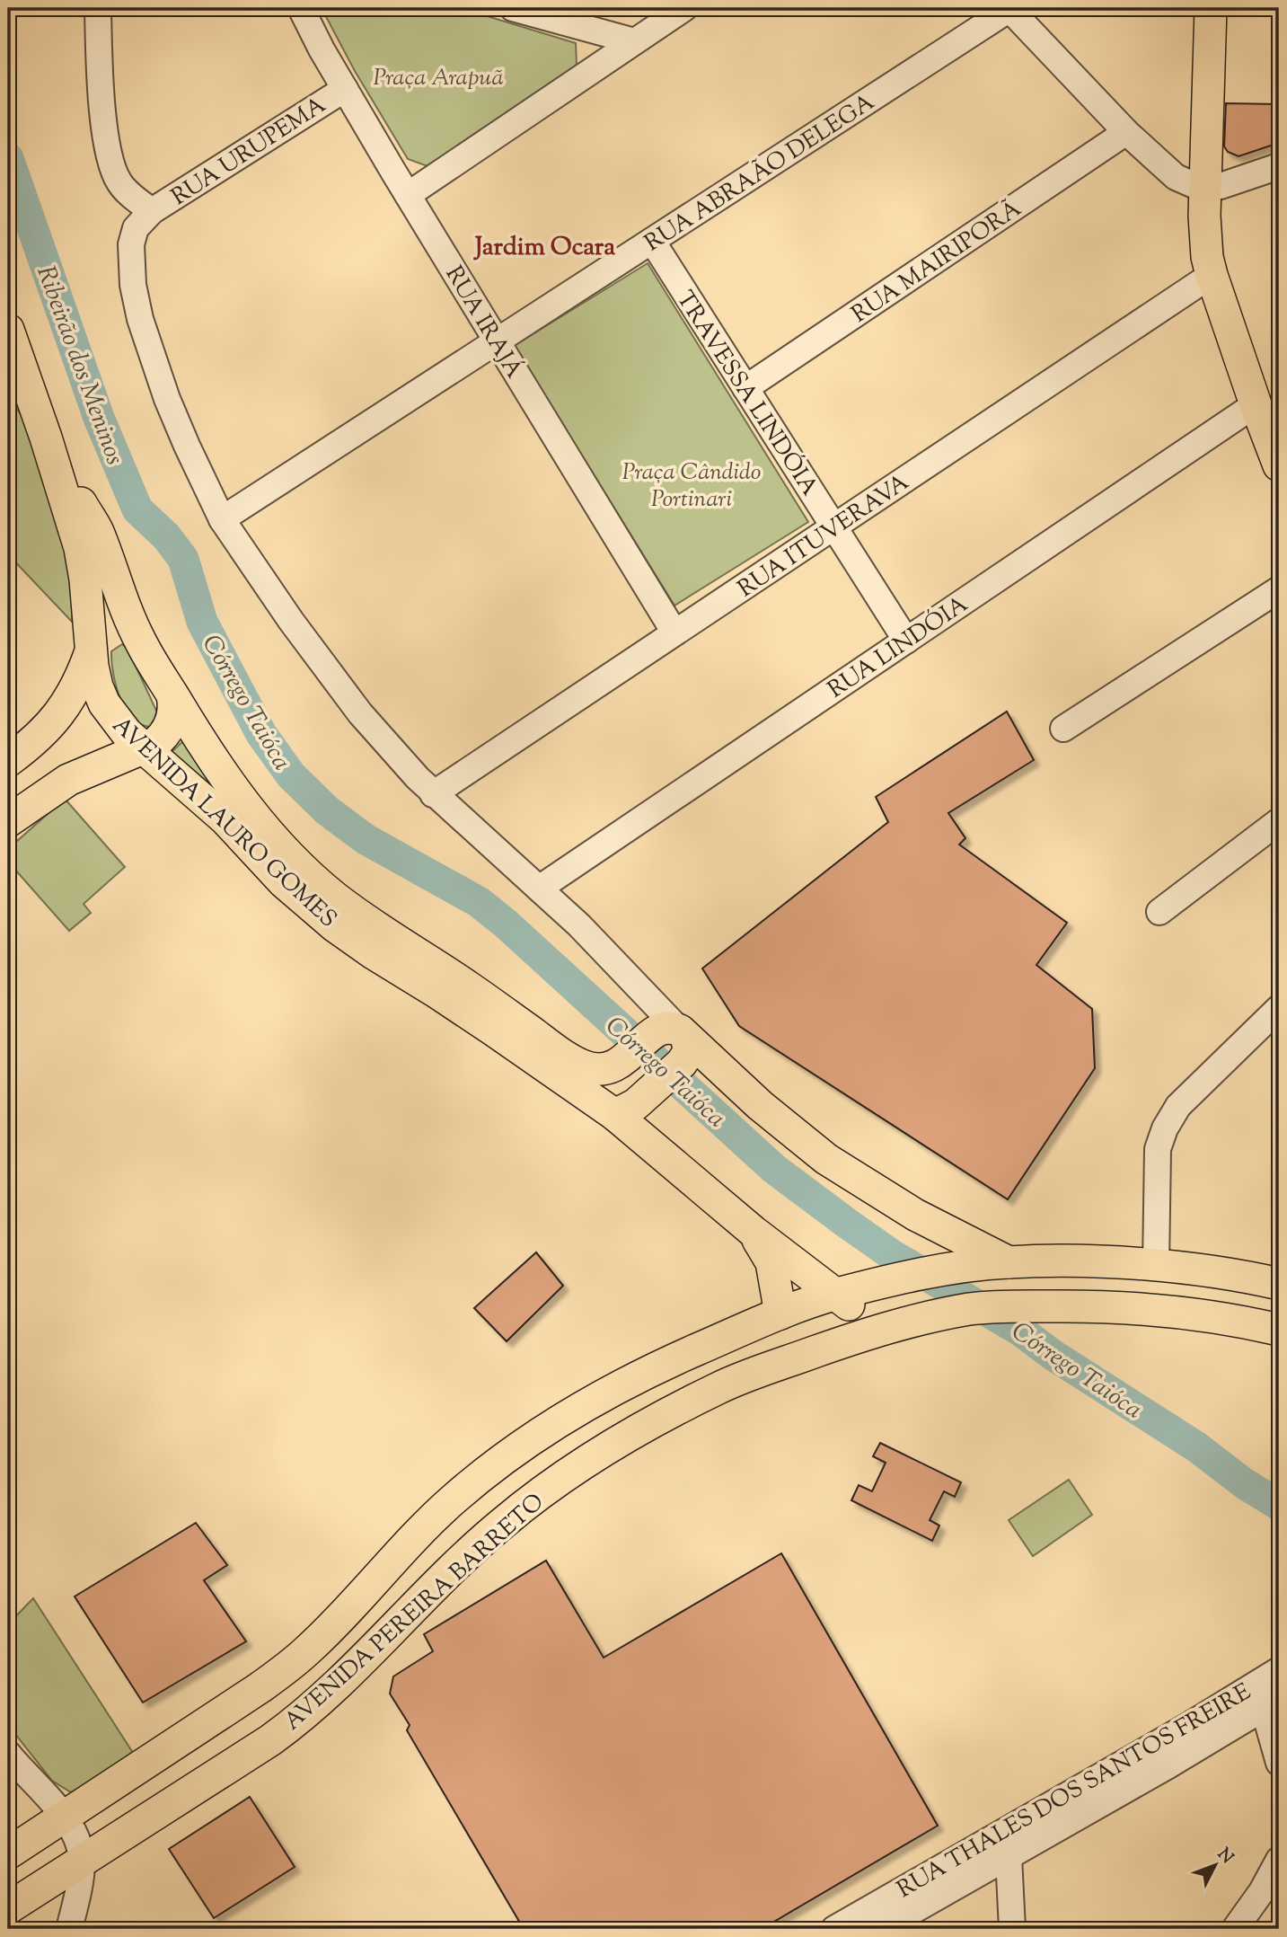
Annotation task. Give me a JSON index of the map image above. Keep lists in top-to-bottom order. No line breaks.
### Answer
{"streets":{"main road":["AVENIDA LAURO GOMES","AVENIDA PEREIRA BARRETO"],"street":["RUA URUPEMA","RUA ABRAÃO DELEGA","RUA MAIRIPORÃ","RUA IRAJÁ","TRAVESSA LINDÓIA","RUA ITUVERAVA","RUA LINDÓIA","RUA THALES DOS SANTOS FREIRE"]},"crossings":[["RUA URUPEMA","RUA IRAJÁ"],["RUA ABRAÃO DELEGA","RUA IRAJÁ"],["RUA ABRAÃO DELEGA","TRAVESSA LINDÓIA"],["RUA MAIRIPORÃ","TRAVESSA LINDÓIA"],["RUA IRAJÁ","RUA ITUVERAVA"],["TRAVESSA LINDÓIA","RUA ITUVERAVA"],["TRAVESSA LINDÓIA","RUA LINDÓIA"],["AVENIDA LAURO GOMES","AVENIDA PEREIRA BARRETO"]],"districts":["Jardim Ocara"],"water":["Ribeirão dos Meninos","Córrego Taióca"],"parks":["Praça Arapuã","Praça Cândido Portinari"],"north":"top right"}
